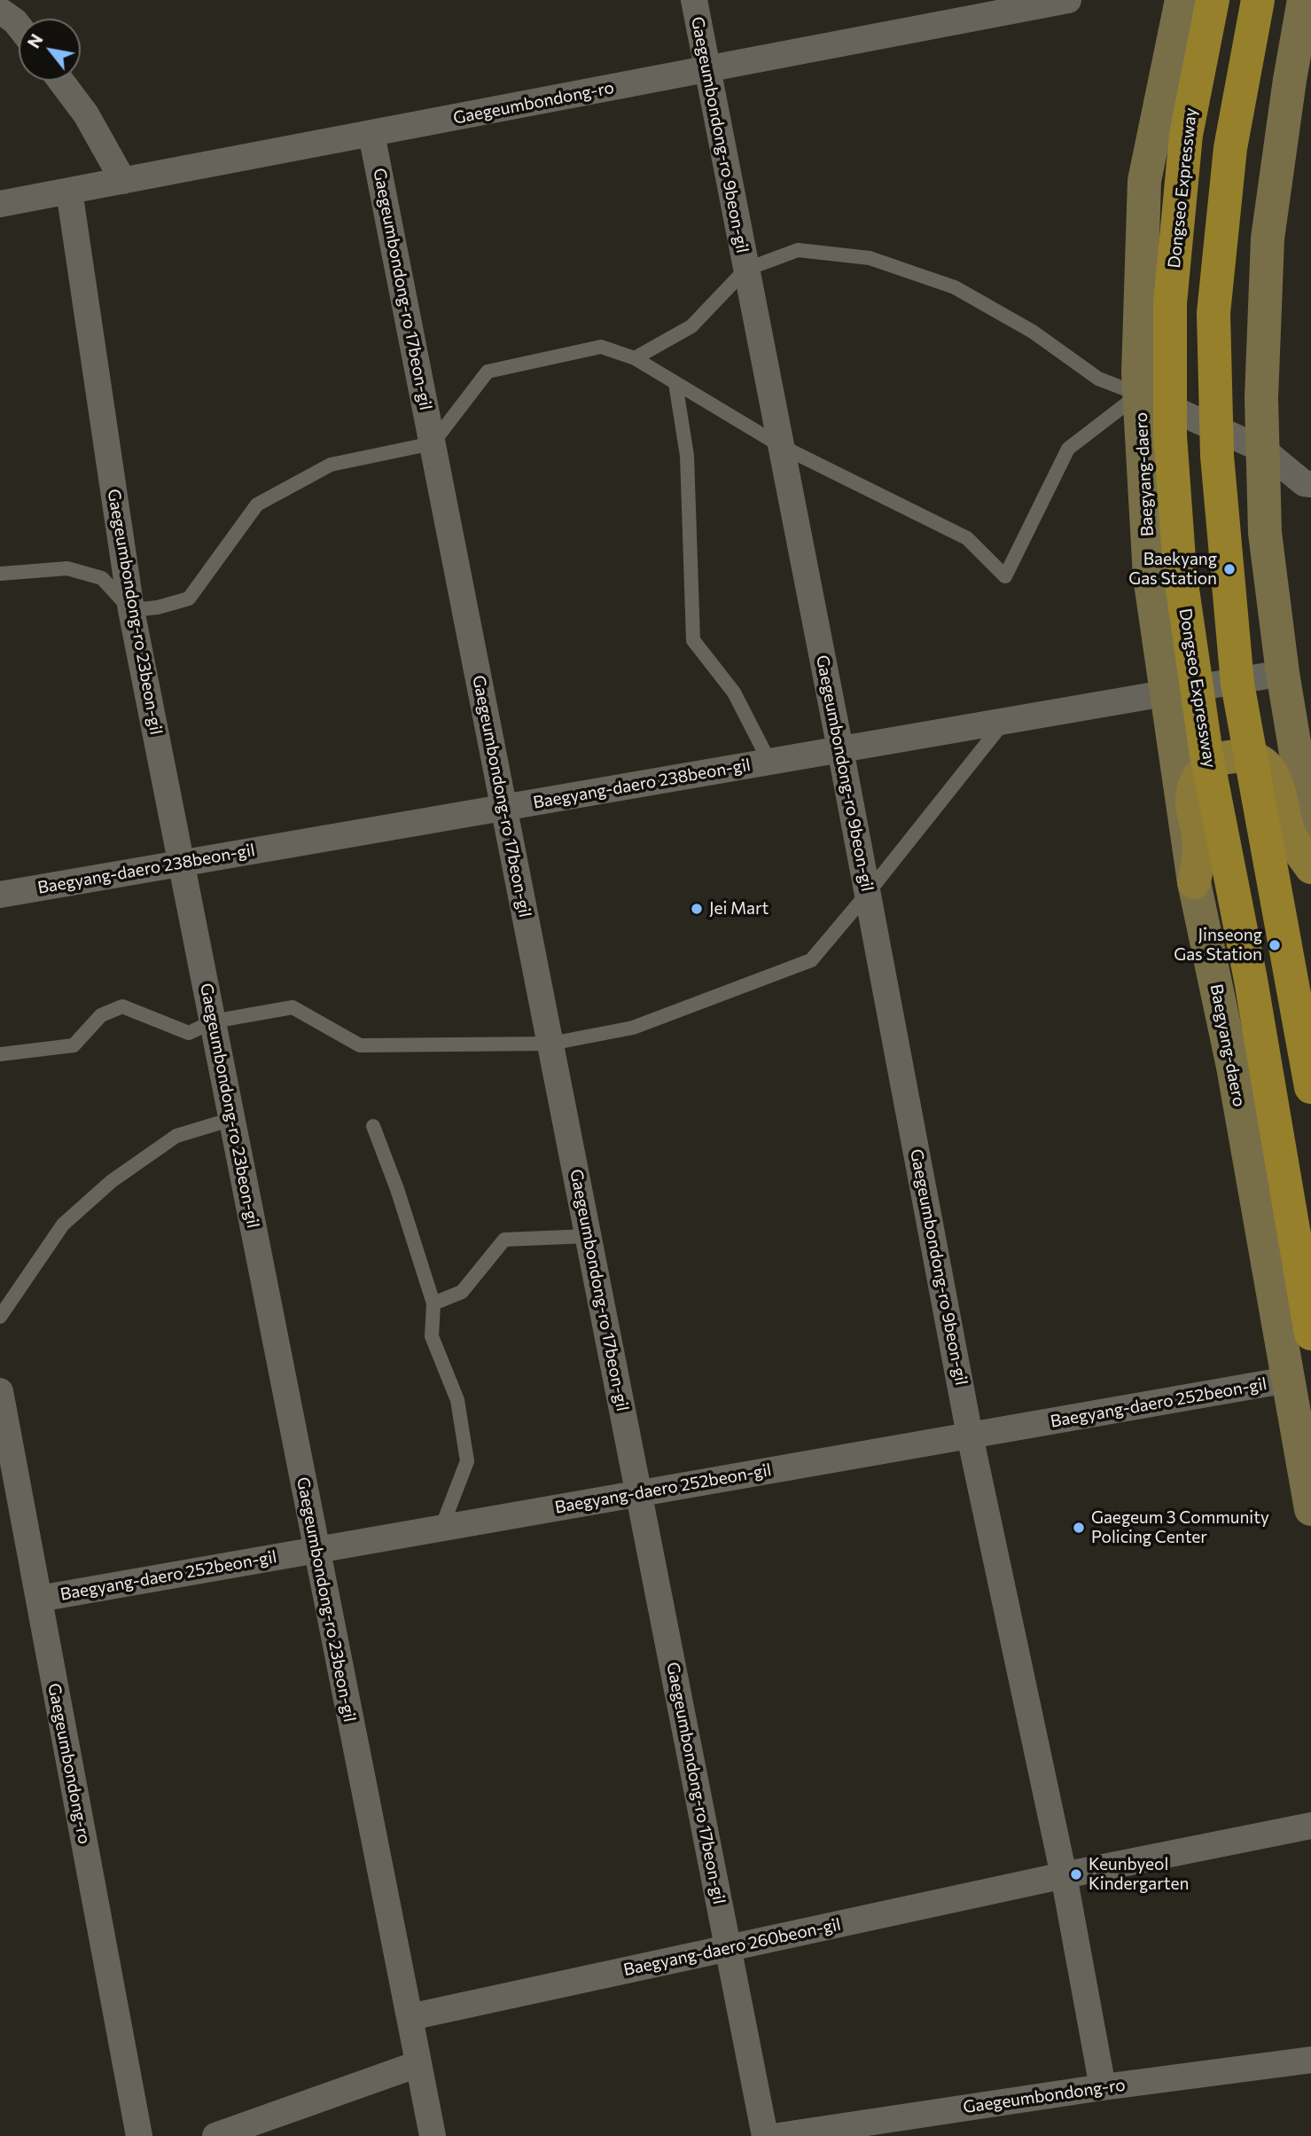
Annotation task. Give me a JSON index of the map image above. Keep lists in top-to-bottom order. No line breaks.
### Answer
{"streets":{"highway":["Dongseo Expressway"],"main road":["Baegyang-daero"],"street":["Gaegeumbondong-ro","Gaegeumbondong-ro 9beon-gil","Gaegeumbondong-ro 17beon-gil","Gaegeumbondong-ro 23beon-gil","Baegyang-daero 238beon-gil","Baegyang-daero 252beon-gil","Baegyang-daero 260beon-gil"]},"crossings":[["Gaegeumbondong-ro","Gaegeumbondong-ro 9beon-gil"],["Gaegeumbondong-ro","Gaegeumbondong-ro 17beon-gil"],["Gaegeumbondong-ro","Gaegeumbondong-ro 23beon-gil"],["Gaegeumbondong-ro","Baegyang-daero 252beon-gil"],["Gaegeumbondong-ro 9beon-gil","Gaegeumbondong-ro 17beon-gil"],["Gaegeumbondong-ro 9beon-gil","Baegyang-daero"],["Gaegeumbondong-ro 9beon-gil","Baegyang-daero 238beon-gil"],["Gaegeumbondong-ro 9beon-gil","Baegyang-daero 252beon-gil"],["Gaegeumbondong-ro 9beon-gil","Baegyang-daero 260beon-gil"],["Gaegeumbondong-ro 17beon-gil","Baegyang-daero"],["Gaegeumbondong-ro 17beon-gil","Baegyang-daero 238beon-gil"],["Gaegeumbondong-ro 17beon-gil","Baegyang-daero 252beon-gil"],["Gaegeumbondong-ro 17beon-gil","Baegyang-daero 260beon-gil"],["Baegyang-daero","Baegyang-daero 238beon-gil"],["Baegyang-daero","Baegyang-daero 252beon-gil"],["Gaegeumbondong-ro 23beon-gil","Baegyang-daero 238beon-gil"],["Gaegeumbondong-ro 23beon-gil","Baegyang-daero 252beon-gil"],["Gaegeumbondong-ro 23beon-gil","Baegyang-daero 260beon-gil"]],"places":["Baekyang Gas Station","Jei Mart","Jinseong Gas Station","Gaegeum 3 Community Policing Center","Keunbyeol Kindergarten"],"north":"top left"}
